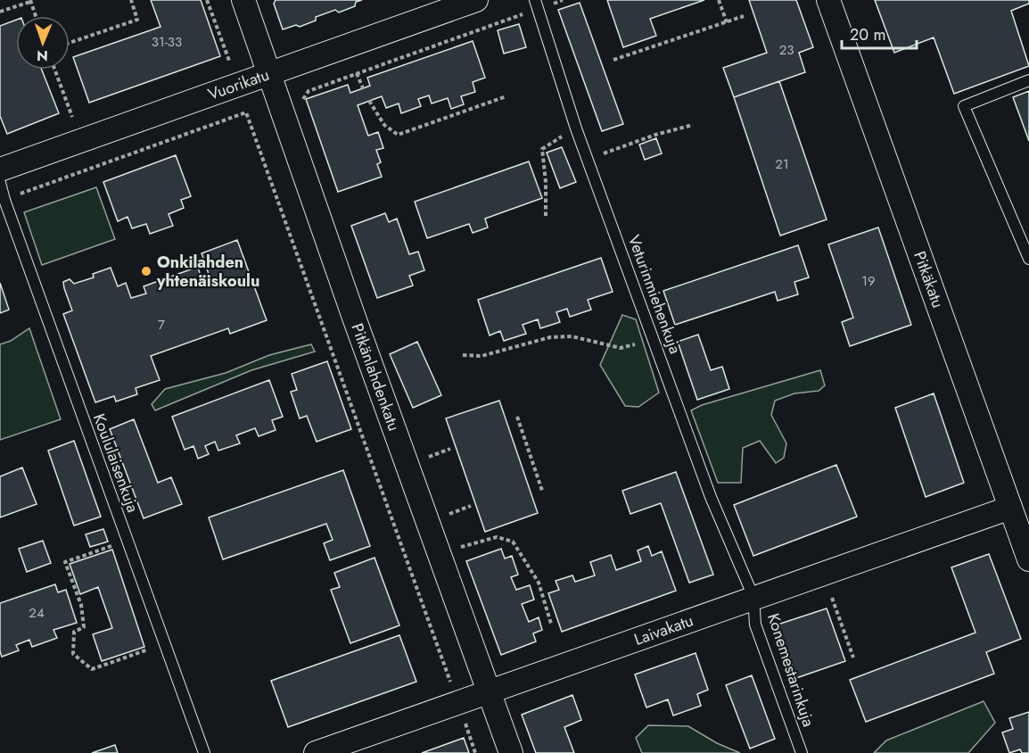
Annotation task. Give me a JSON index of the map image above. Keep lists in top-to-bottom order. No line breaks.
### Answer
{"streets":{"street":["Vuorikatu","Pitkäkatu","Pitkänlahdenkatu","Laivakatu"],"lane":["Veturinmiehenkuja","Koululaisenkuja","Konemestarinkuja"]},"crossings":[["Vuorikatu","Pitkänlahdenkatu"],["Pitkäkatu","Laivakatu"],["Veturinmiehenkuja","Laivakatu"],["Veturinmiehenkuja","Konemestarinkuja"],["Pitkänlahdenkatu","Laivakatu"],["Laivakatu","Konemestarinkuja"]],"places":["Onkilahden yhtenäiskoulu"],"house_numbers":["31-33","23","21","19","7","24"],"scale_bar":"20 m","north":"bottom"}
